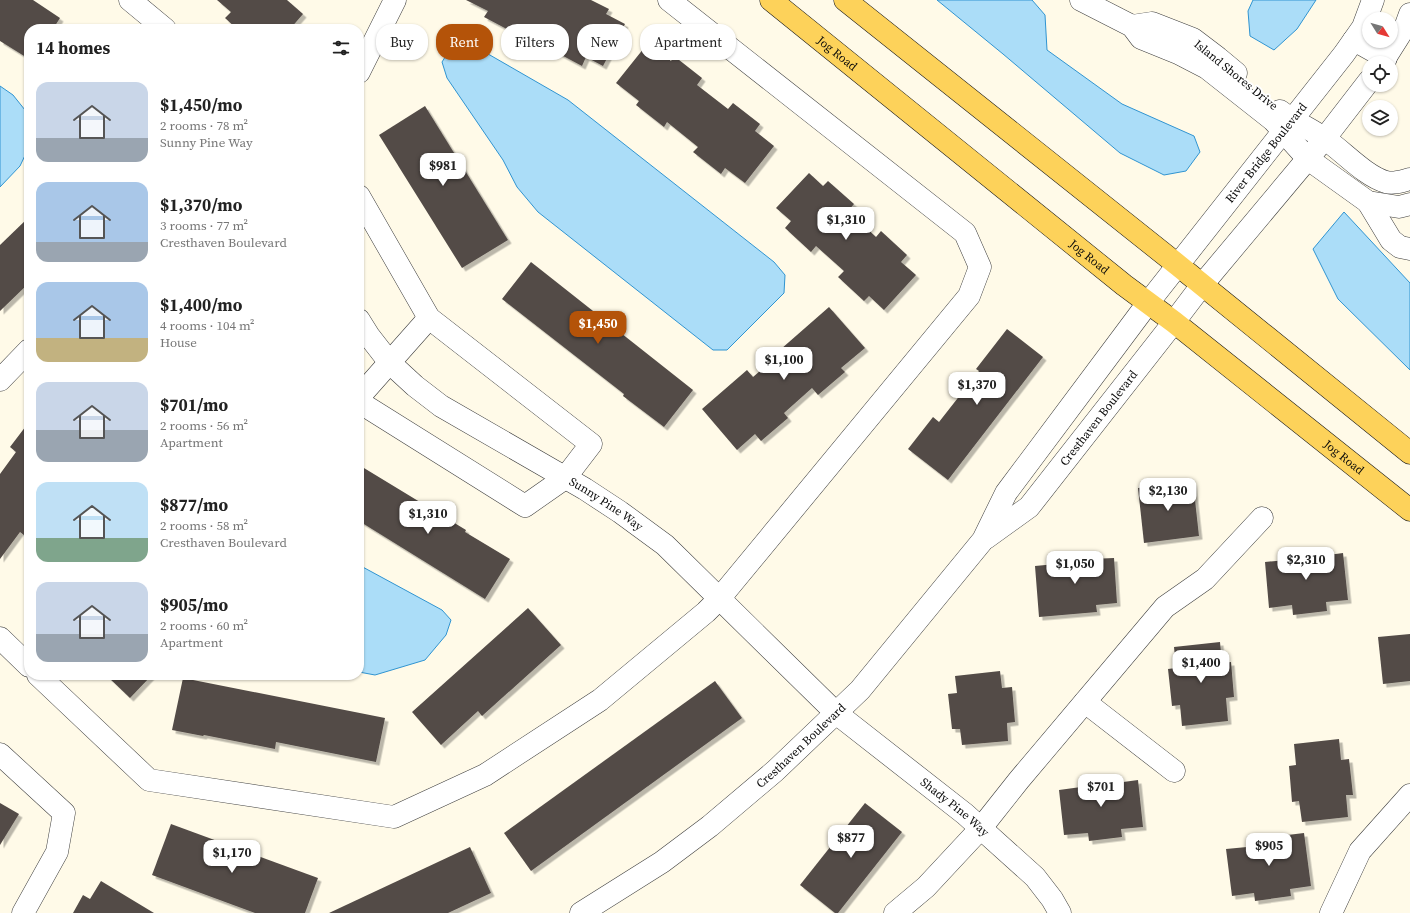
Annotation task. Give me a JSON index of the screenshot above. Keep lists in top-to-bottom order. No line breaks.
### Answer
{"streets":{"main road":["Jog Road"],"street":["Island Shores Drive","River Bridge Boulevard","Cresthaven Boulevard","Sunny Pine Way","Shady Pine Way"]},"crossings":[["Jog Road","Cresthaven Boulevard"],["Island Shores Drive","River Bridge Boulevard"],["River Bridge Boulevard","Cresthaven Boulevard"],["Cresthaven Boulevard","Sunny Pine Way"],["Cresthaven Boulevard","Shady Pine Way"],["Sunny Pine Way","Shady Pine Way"]],"north":"bottom right","page":{"chip":["Buy","Rent","Filters","New","Apartment"],"heading":"14 homes","list":[{"name":"$1,450/mo","note":"2 rooms · 78 m² · Sunny Pine Way"},{"name":"$1,370/mo","note":"3 rooms · 77 m² · Cresthaven Boulevard"},{"name":"$1,400/mo","note":"4 rooms · 104 m² · House"},{"name":"$701/mo","note":"2 rooms · 56 m² · Apartment"},{"name":"$877/mo","note":"2 rooms · 58 m² · Cresthaven Boulevard"},{"name":"$905/mo","note":"2 rooms · 60 m² · Apartment"}],"price":["$981","$1,310","$1,450","$1,100","$1,370","$2,130","$1,310","$2,310","$1,050","$1,400","$701","$877","$905","$1,170"]}}
